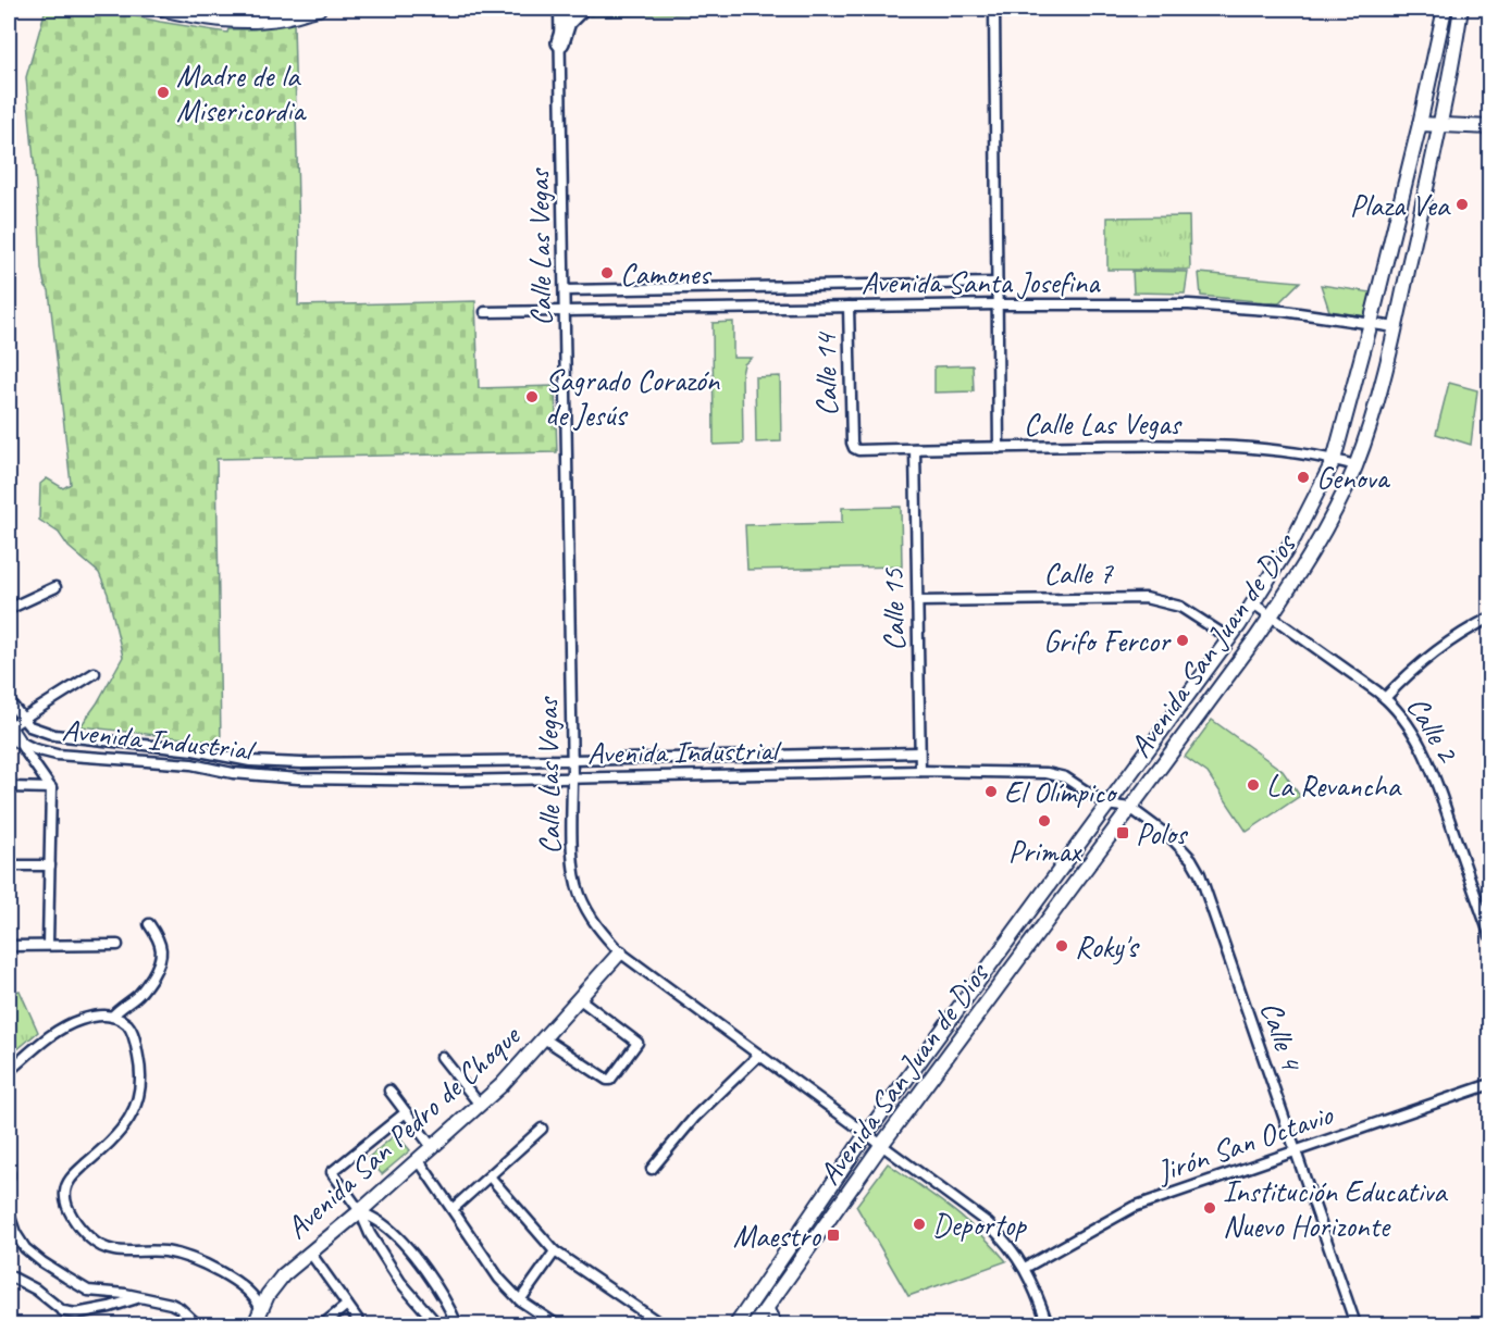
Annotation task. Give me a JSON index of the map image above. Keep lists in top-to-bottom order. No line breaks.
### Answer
{"streets":{"main road":["Avenida San Juan de Dios","Avenida San Pedro de Choque"],"street":["Calle Las Vegas","Avenida Santa Josefina","Calle 14","Calle 7","Calle 15","Calle 2","Avenida Industrial","Calle 4","Jirón San Octavio"]},"crossings":[["Calle Las Vegas","Avenida Santa Josefina"],["Calle Las Vegas","Calle 14"],["Calle Las Vegas","Calle 15"],["Calle Las Vegas","Avenida San Juan de Dios"],["Calle Las Vegas","Avenida Industrial"],["Calle Las Vegas","Avenida San Pedro de Choque"],["Calle Las Vegas","Jirón San Octavio"],["Avenida Santa Josefina","Calle 14"],["Avenida Santa Josefina","Avenida San Juan de Dios"],["Calle 7","Calle 15"],["Calle 7","Avenida San Juan de Dios"],["Calle 15","Avenida Industrial"],["Avenida San Juan de Dios","Calle 2"],["Avenida San Juan de Dios","Avenida Industrial"],["Avenida San Juan de Dios","Calle 4"],["Avenida Industrial","Calle 4"],["Calle 4","Jirón San Octavio"]],"places":{"other":["Madre de la Misericordia","Plaza Vea","Camones","Sagrado Corazón de Jesús","Genova","Grifo Fercor","La Revancha","El Olímpico","Primax","Roky's","Institución Educativa Nuevo Horizonte","Deportop"],"transit":["Polos","Maestro"]}}
